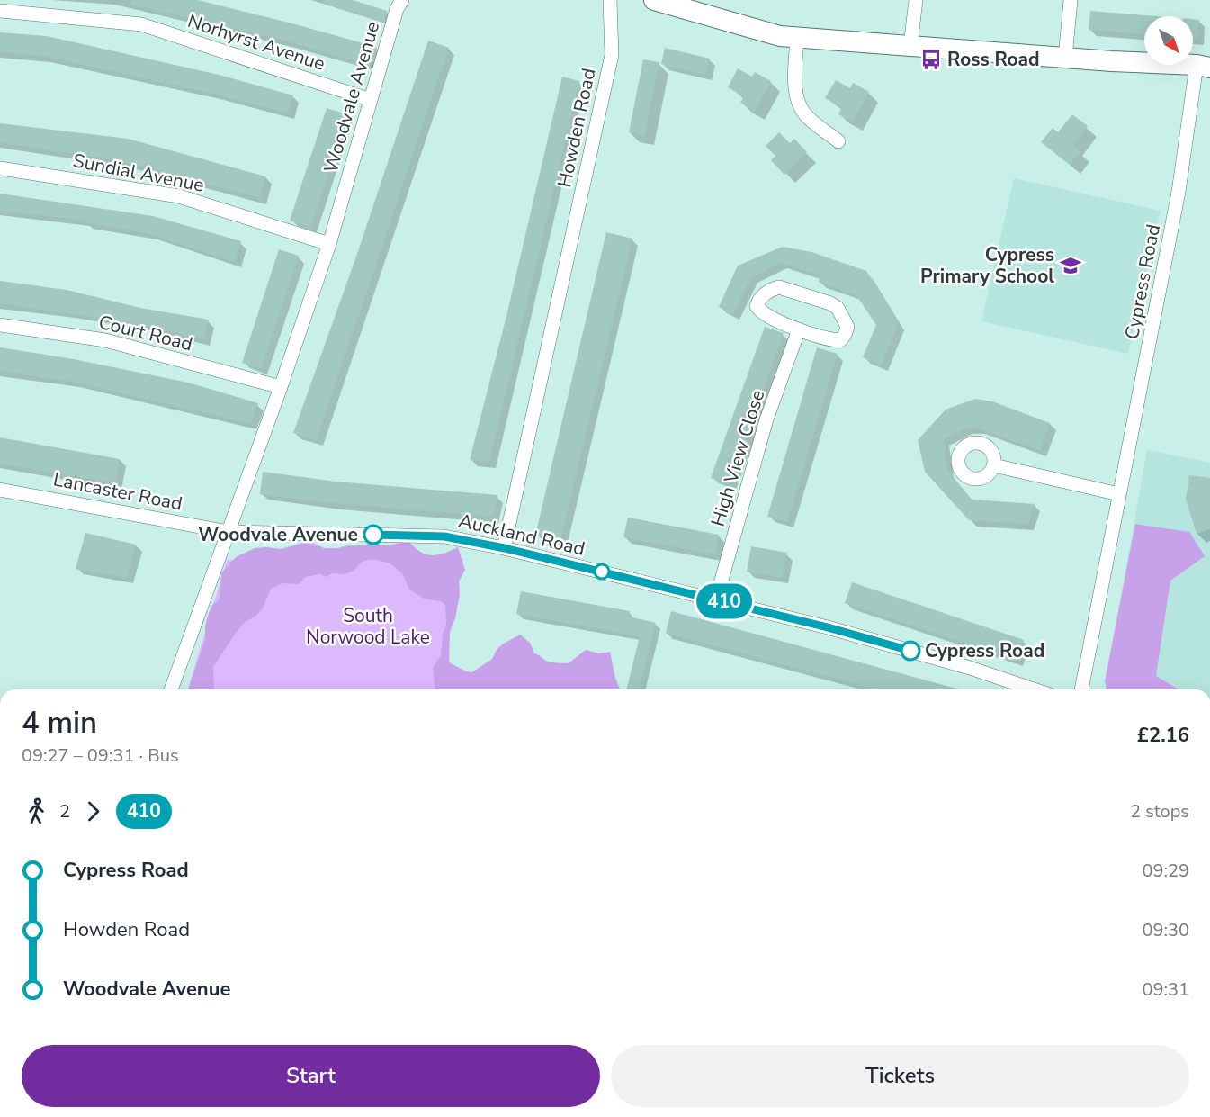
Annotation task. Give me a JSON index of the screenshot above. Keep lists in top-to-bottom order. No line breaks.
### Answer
{"streets":{"street":["Norhyrst Avenue","Woodvale Avenue","Howden Road","Sundial Avenue","Cypress Road","Court Road","High View Close","Lancaster Road","Auckland Road"]},"crossings":[["Norhyrst Avenue","Woodvale Avenue"],["Woodvale Avenue","Sundial Avenue"],["Woodvale Avenue","Court Road"],["Woodvale Avenue","Lancaster Road"],["Woodvale Avenue","Auckland Road"],["Howden Road","Auckland Road"],["High View Close","Auckland Road"],["Lancaster Road","Auckland Road"]],"parks":["South Norwood Lake"],"places":{"bus stop":["Ross Road"],"school or university":["Cypress Primary School"],"other":["Woodvale Avenue","Cypress Road"]},"lines":["bus line 410"],"north":"bottom right","page":{"on_map":"410","heading":["4 min","09:27 – 09:31 · Bus","£2.16"],"legs":["2","410","2 stops"],"list":[{"name":"Cypress Road","value":"09:29"},{"name":"Howden Road","value":"09:30"},{"name":"Woodvale Avenue","value":"09:31"}],"buttons":["Start","Tickets"]}}
